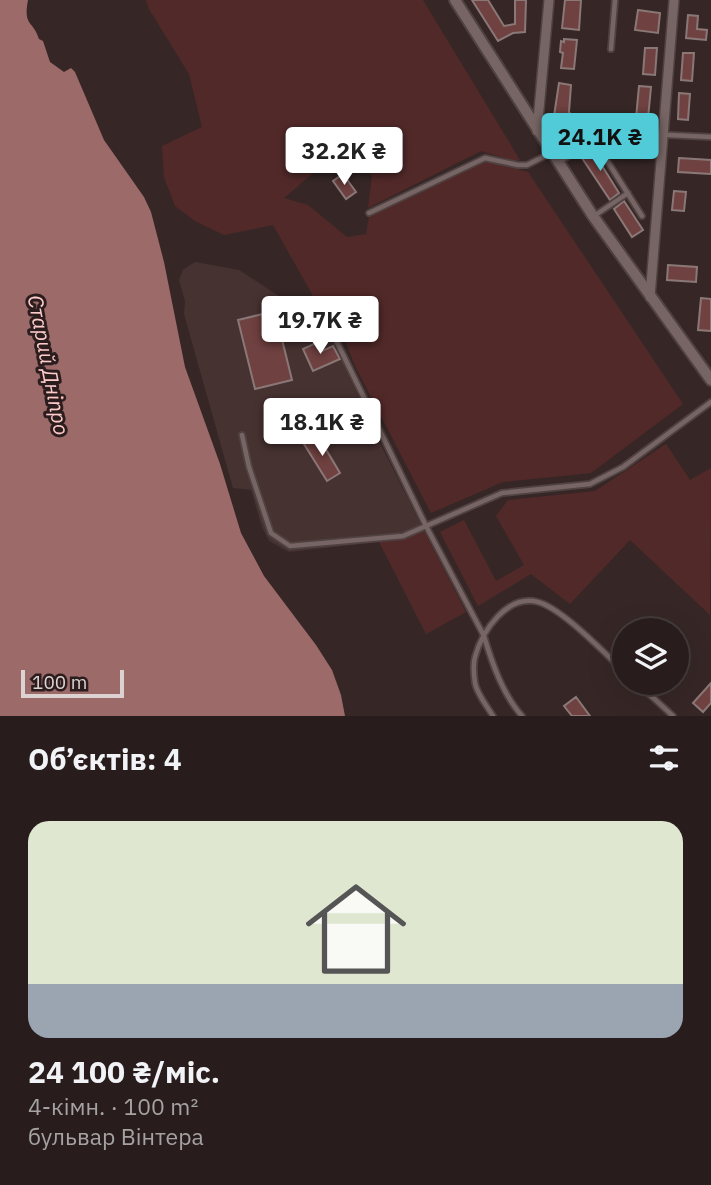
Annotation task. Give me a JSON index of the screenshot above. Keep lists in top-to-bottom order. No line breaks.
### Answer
{"water":["Старий Дніпро"],"scale_bar":"100 m","page":{"price":["24.1K ₴","32.2K ₴","19.7K ₴","18.1K ₴"],"scale":"100 m","heading":"Об’єктів: 4","list":[{"name":"24 100 ₴/міс.","note":"4-кімн. · 100 m² · бульвар Вінтера"}]}}
